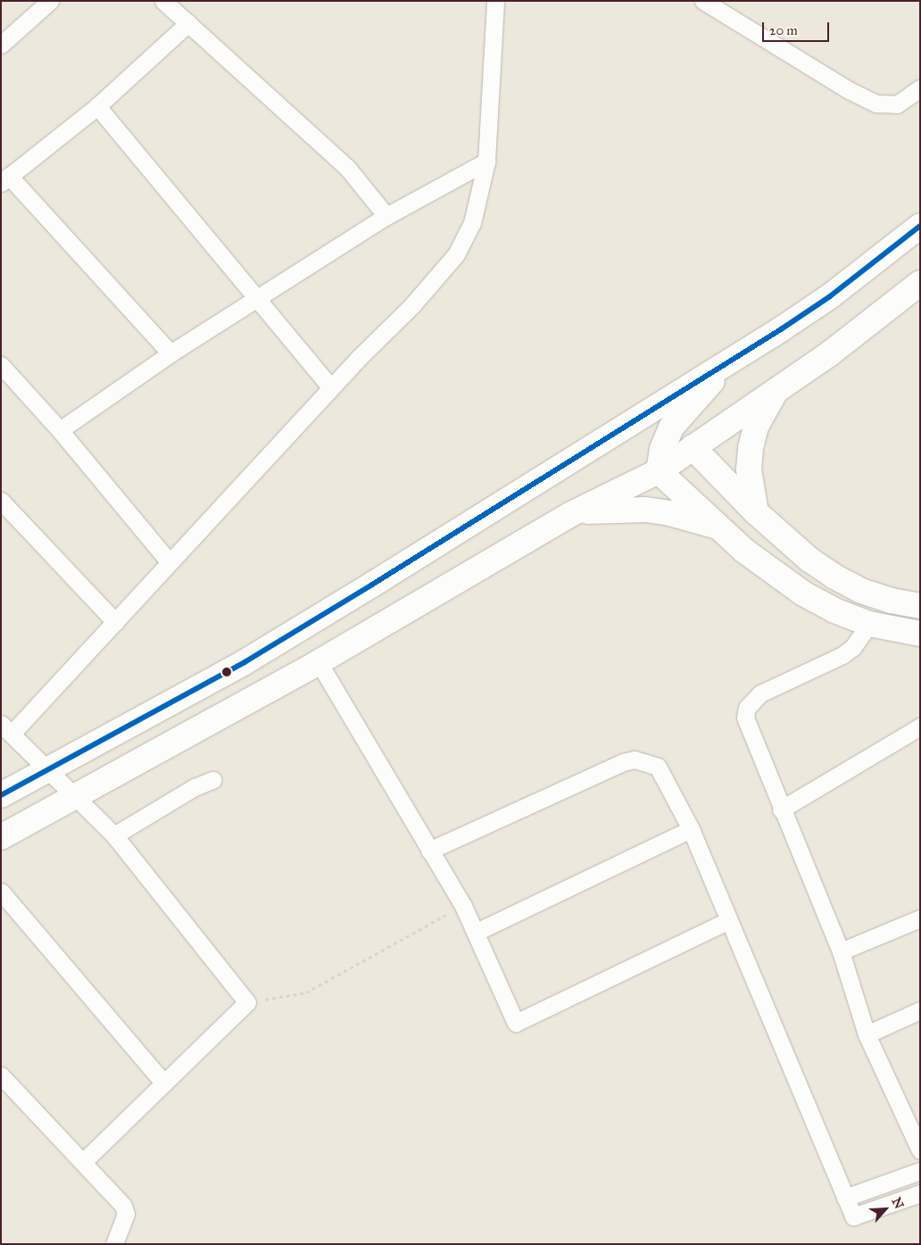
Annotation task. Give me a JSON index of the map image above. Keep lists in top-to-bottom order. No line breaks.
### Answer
{"scale_bar":"20 m","north":"top right"}
